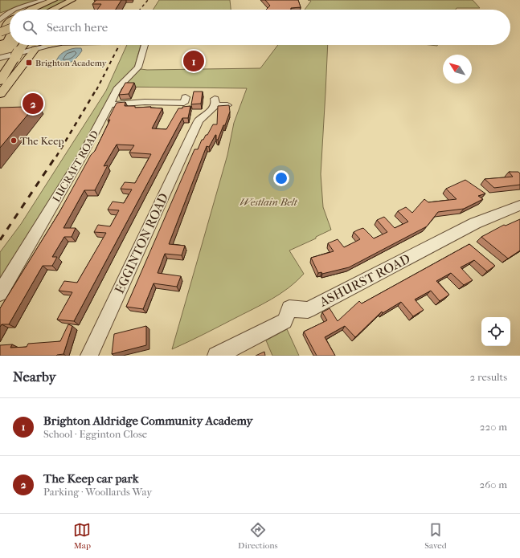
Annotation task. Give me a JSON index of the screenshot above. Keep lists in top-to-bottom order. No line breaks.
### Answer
{"streets":{"street":["LUCRAFT ROAD","EGGINTON ROAD","ASHURST ROAD"]},"parks":["Westlain Belt"],"places":{"transit":["Brighton Academy"],"other":["The Keep"]},"north":"top left","page":{"search":"Search here","pins":["1","2"],"heading":["Nearby","2 results"],"list":[{"mark":"1","name":"Brighton Aldridge Community Academy","note":"School · Egginton Close","value":"220 m"},{"mark":"2","name":"The Keep car park","note":"Parking · Woollards Way","value":"260 m"}],"nav":["Map","Directions","Saved"]}}
